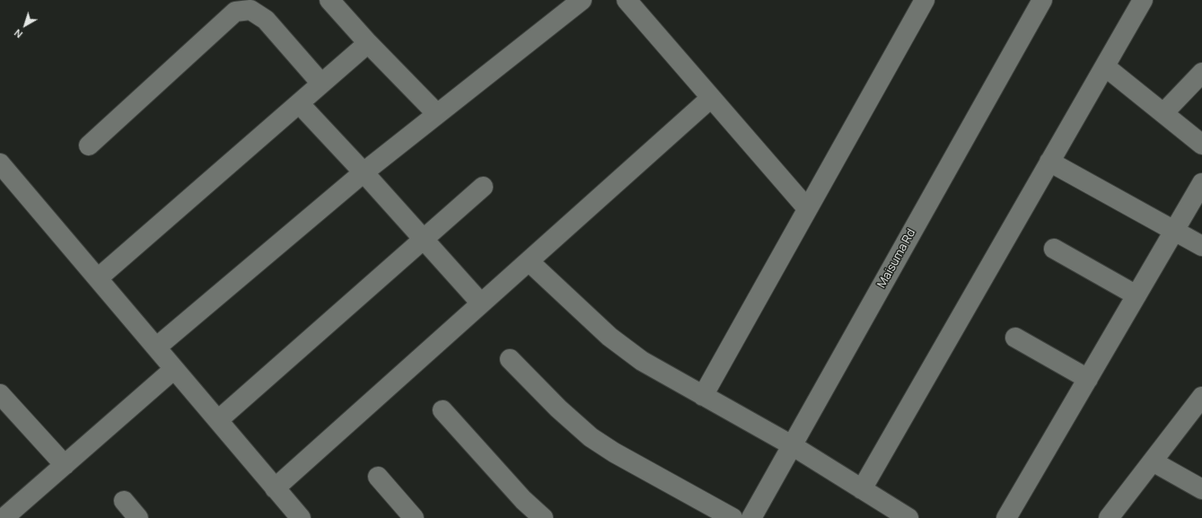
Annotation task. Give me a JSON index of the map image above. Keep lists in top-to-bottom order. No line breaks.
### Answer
{"streets":{"street":["Maisuma Rd"]},"north":"bottom left"}
